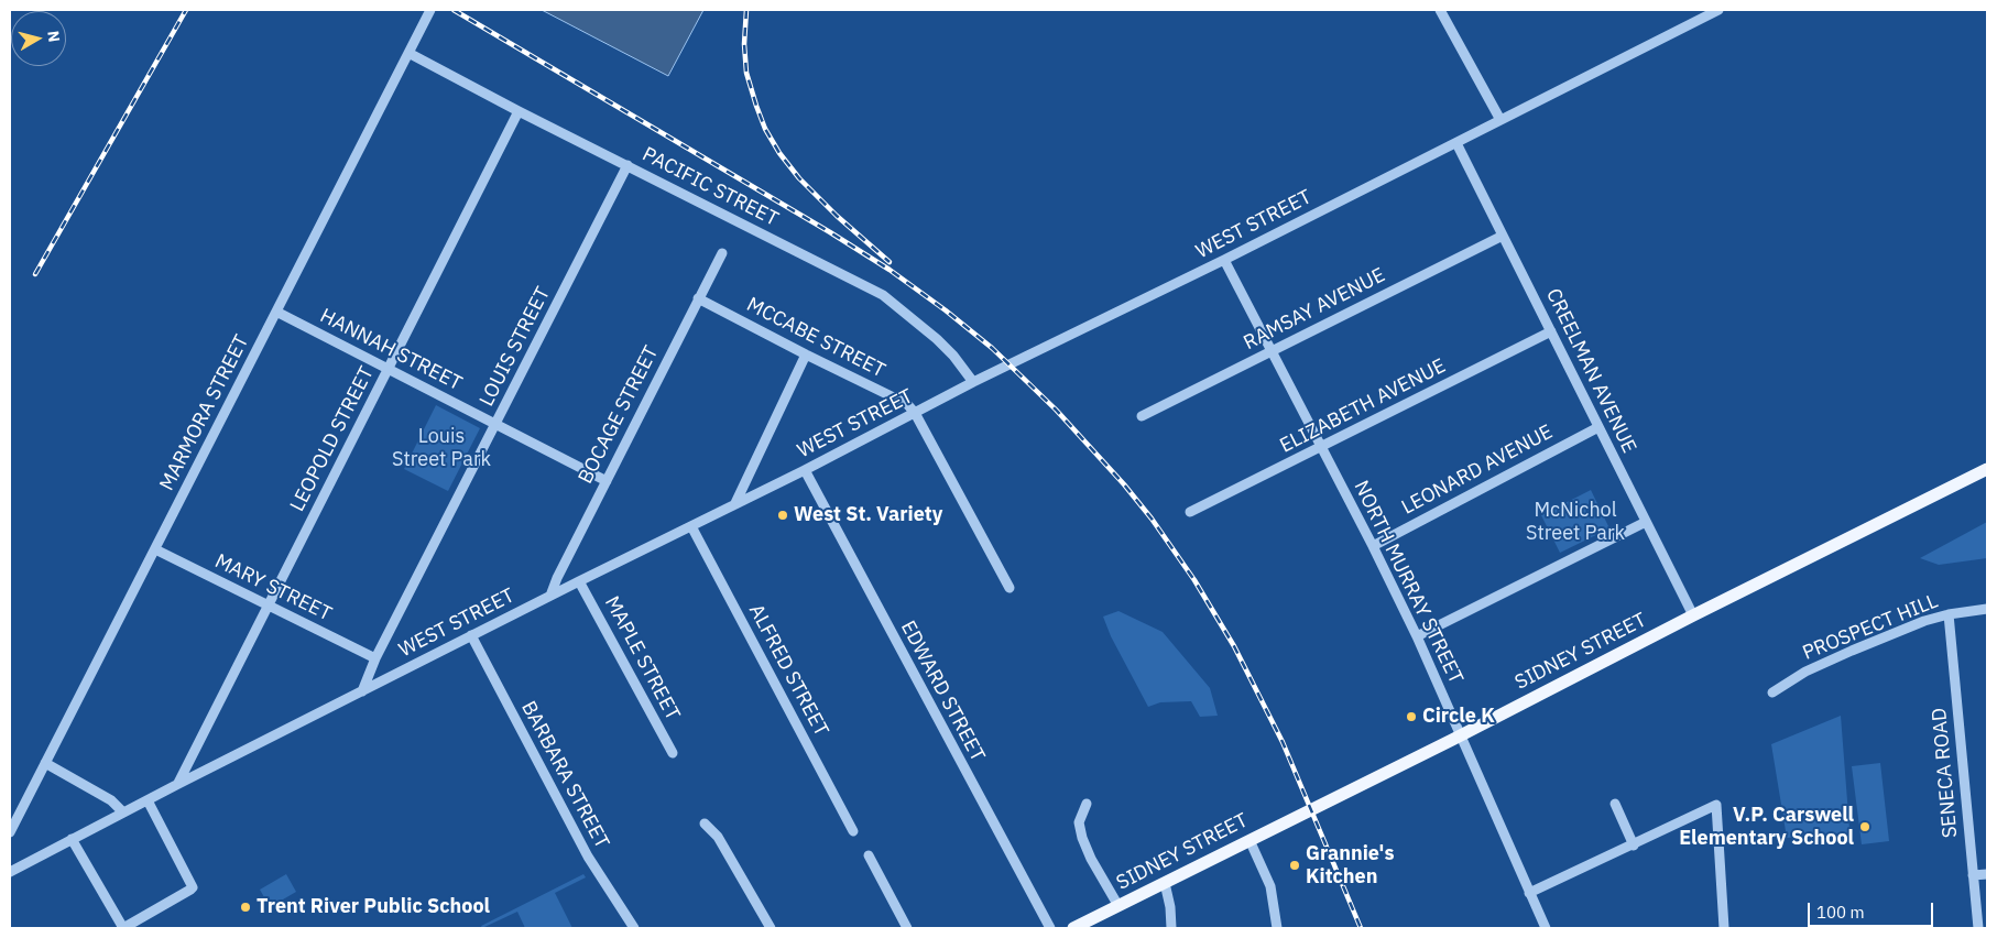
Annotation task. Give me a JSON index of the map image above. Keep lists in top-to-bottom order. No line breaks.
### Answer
{"streets":{"main road":["SIDNEY STREET"],"street":["PACIFIC STREET","WEST STREET","RAMSAY AVENUE","MCCABE STREET","LOUIS STREET","HANNAH STREET","CREELMAN AVENUE","ELIZABETH AVENUE","MARMORA STREET","BOCAGE STREET","LEOPOLD STREET","LEONARD AVENUE","NORTH MURRAY STREET","MARY STREET","PROSPECT HILL","MAPLE STREET","ALFRED STREET","EDWARD STREET","SENECA ROAD","BARBARA STREET"]},"crossings":[["PACIFIC STREET","WEST STREET"],["PACIFIC STREET","LOUIS STREET"],["PACIFIC STREET","MARMORA STREET"],["PACIFIC STREET","LEOPOLD STREET"],["WEST STREET","MCCABE STREET"],["WEST STREET","LOUIS STREET"],["WEST STREET","CREELMAN AVENUE"],["WEST STREET","BOCAGE STREET"],["WEST STREET","LEOPOLD STREET"],["WEST STREET","NORTH MURRAY STREET"],["WEST STREET","MAPLE STREET"],["WEST STREET","ALFRED STREET"],["WEST STREET","EDWARD STREET"],["WEST STREET","BARBARA STREET"],["RAMSAY AVENUE","CREELMAN AVENUE"],["RAMSAY AVENUE","NORTH MURRAY STREET"],["MCCABE STREET","BOCAGE STREET"],["LOUIS STREET","HANNAH STREET"],["LOUIS STREET","MARY STREET"],["HANNAH STREET","MARMORA STREET"],["HANNAH STREET","BOCAGE STREET"],["HANNAH STREET","LEOPOLD STREET"],["CREELMAN AVENUE","ELIZABETH AVENUE"],["CREELMAN AVENUE","LEONARD AVENUE"],["CREELMAN AVENUE","SIDNEY STREET"],["ELIZABETH AVENUE","NORTH MURRAY STREET"],["MARMORA STREET","MARY STREET"],["LEOPOLD STREET","MARY STREET"],["LEONARD AVENUE","NORTH MURRAY STREET"],["NORTH MURRAY STREET","SIDNEY STREET"],["PROSPECT HILL","SENECA ROAD"]],"parks":["Louis Street Park","McNichol Street Park"],"places":["West St. Variety","Circle K","V.P. Carswell Elementary School","Grannie's Kitchen","Trent River Public School"],"scale_bar":"100 m","north":"right"}
